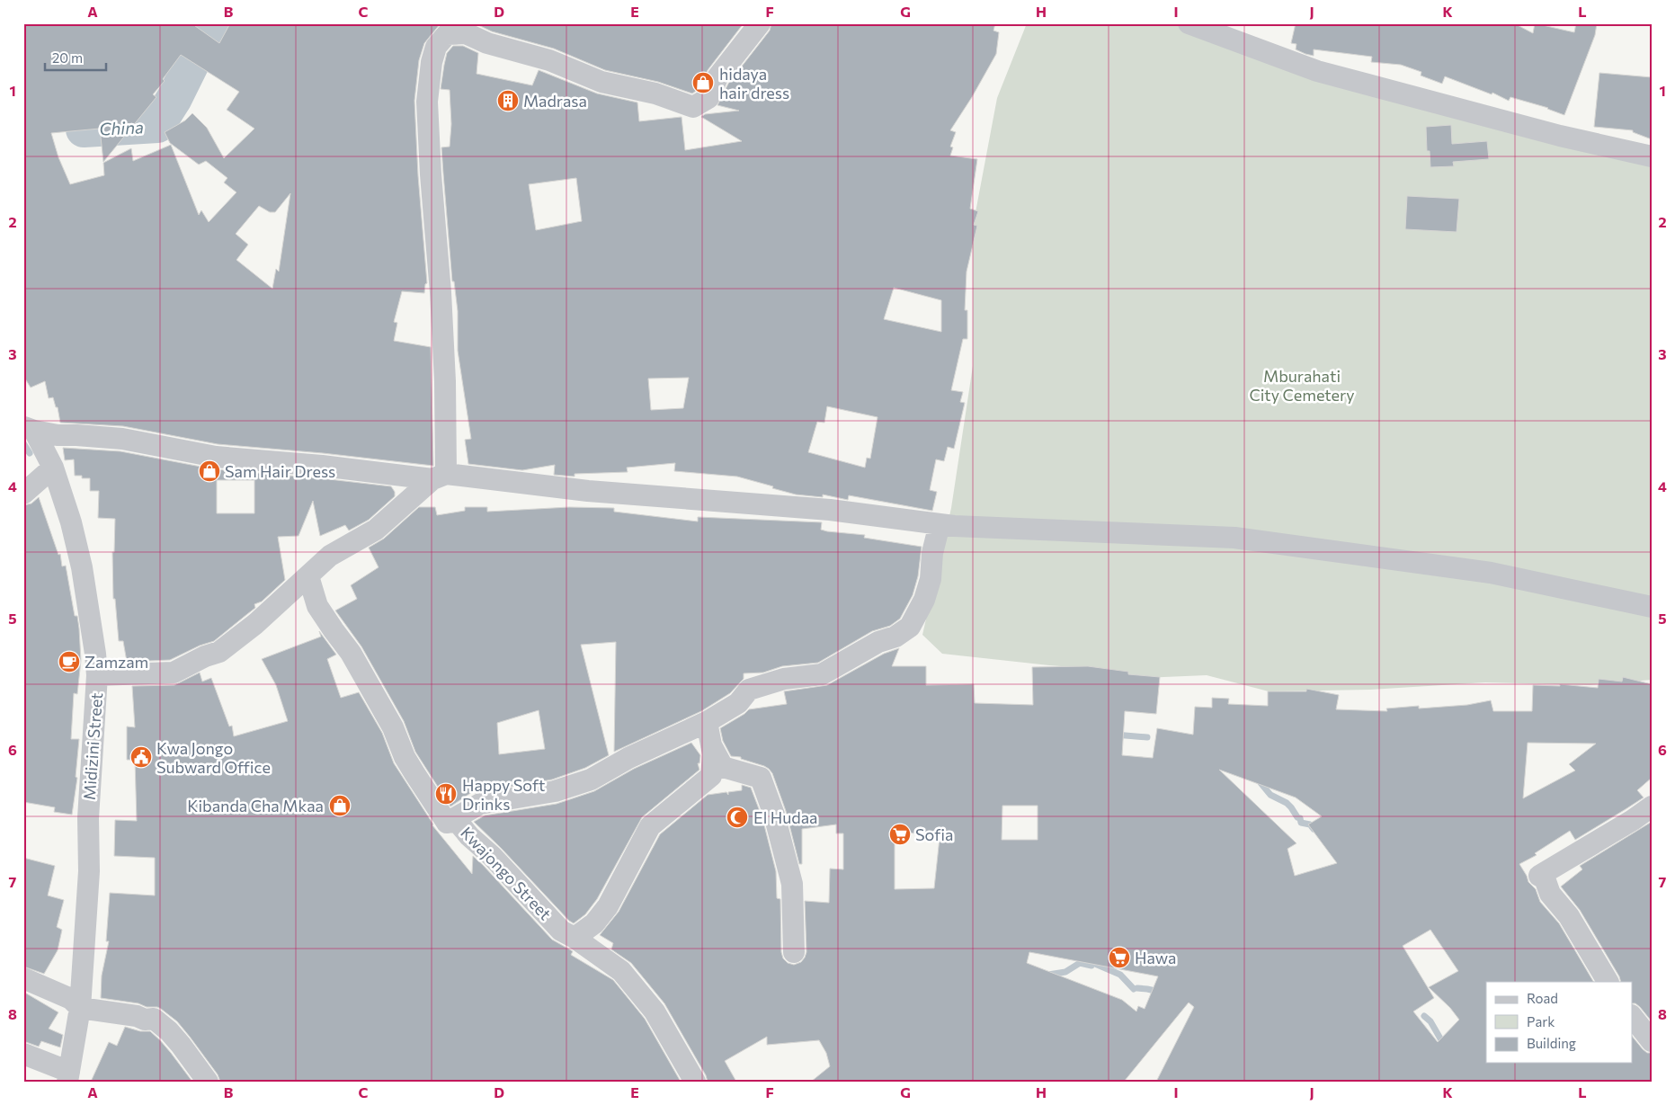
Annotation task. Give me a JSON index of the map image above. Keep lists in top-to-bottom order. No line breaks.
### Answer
{"streets":{"street":["Midizini Street","Kwajongo Street"]},"water":["China"],"parks":["Mburahati City Cemetery"],"places":{"shop":["hidaya hair dress","Sam Hair Dress","Kibanda Cha Mkaa"],"building":["Madrasa"],"cafe":["Zamzam"],"public building":["Kwa Jongo Subward Office"],"restaurant":["Happy Soft Drinks"],"mosque":["El Hudaa"],"supermarket":["Sofia","Hawa"]},"legend":["Road","Park","Building"],"scale_bar":"20 m","grid":{"columns":["A","B","C","D","E","F","G","H","I","J","K","L"],"rows":["1","2","3","4","5","6","7","8"]}}
